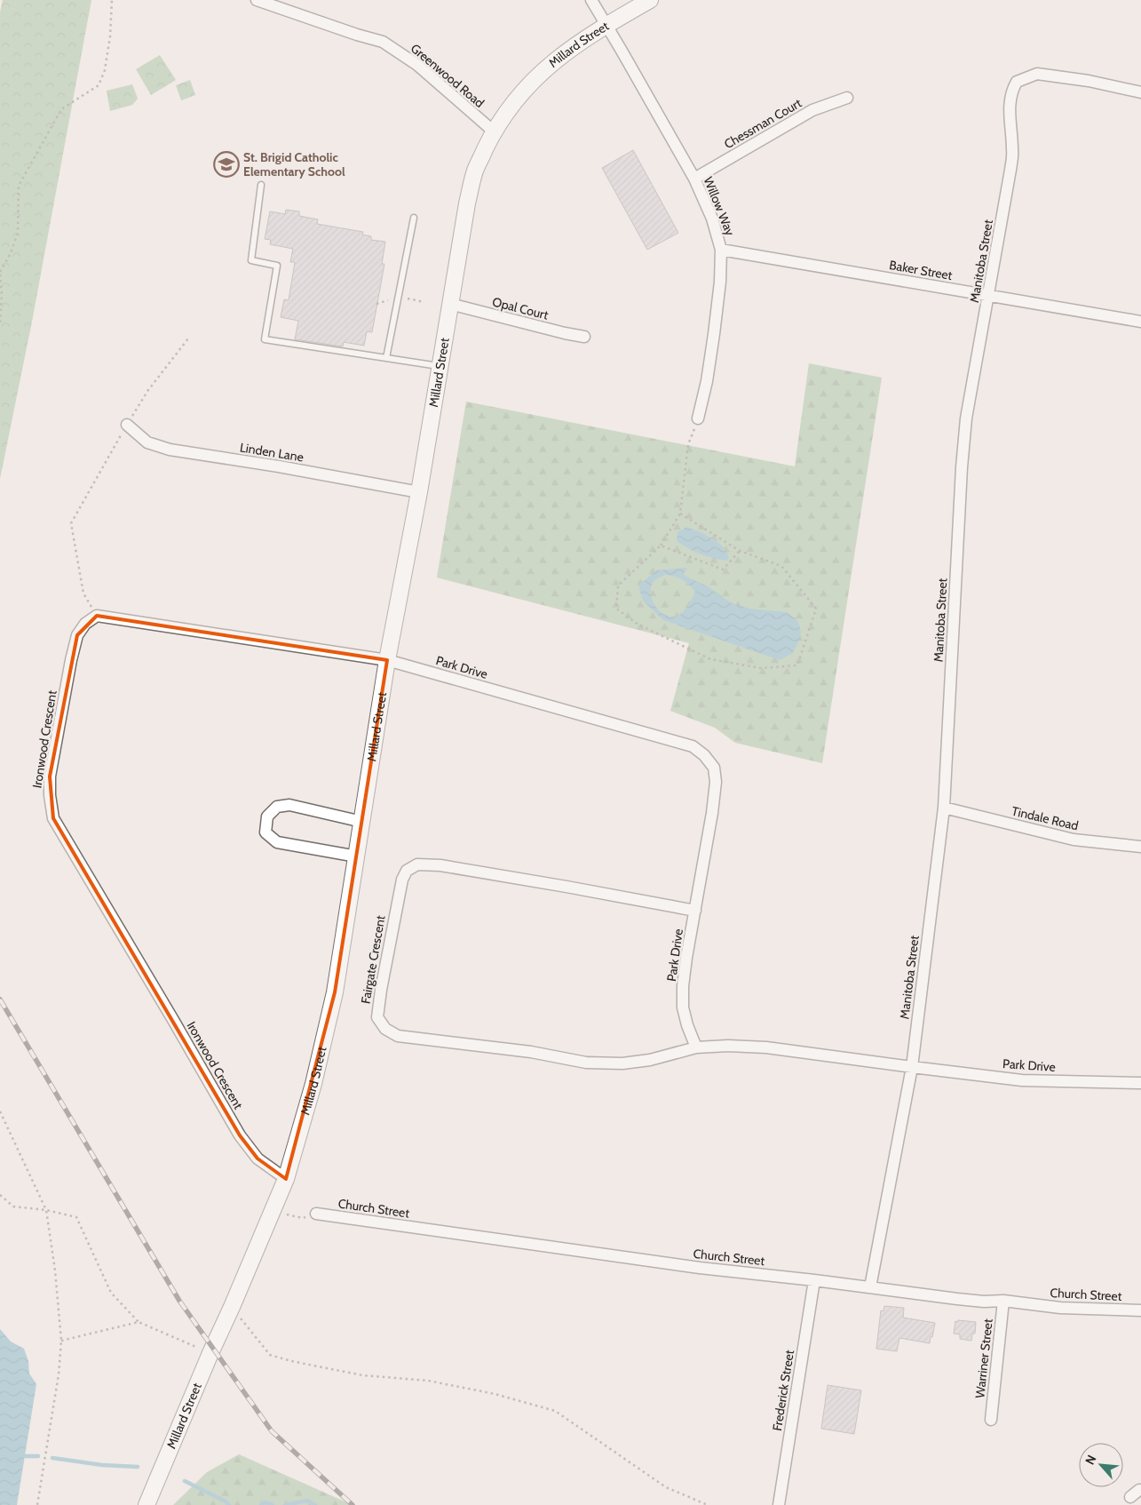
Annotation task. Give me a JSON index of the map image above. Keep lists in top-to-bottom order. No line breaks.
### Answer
{"streets":{"street":["Millard Street","Greenwood Road","Chessman Court","Willow Way","Manitoba Street","Baker Street","Opal Court","Linden Lane","Park Drive","Ironwood Crescent","Tindale Road","Fairgate Crescent","Church Street","Warriner Street","Frederick Street"]},"crossings":[["Millard Street","Greenwood Road"],["Millard Street","Willow Way"],["Millard Street","Opal Court"],["Millard Street","Linden Lane"],["Millard Street","Park Drive"],["Millard Street","Ironwood Crescent"],["Chessman Court","Willow Way"],["Willow Way","Baker Street"],["Manitoba Street","Baker Street"],["Manitoba Street","Park Drive"],["Manitoba Street","Tindale Road"],["Manitoba Street","Church Street"],["Park Drive","Fairgate Crescent"],["Church Street","Warriner Street"],["Church Street","Frederick Street"]],"places":{"school or university":["St. Brigid Catholic Elementary School"]},"north":"top left"}
